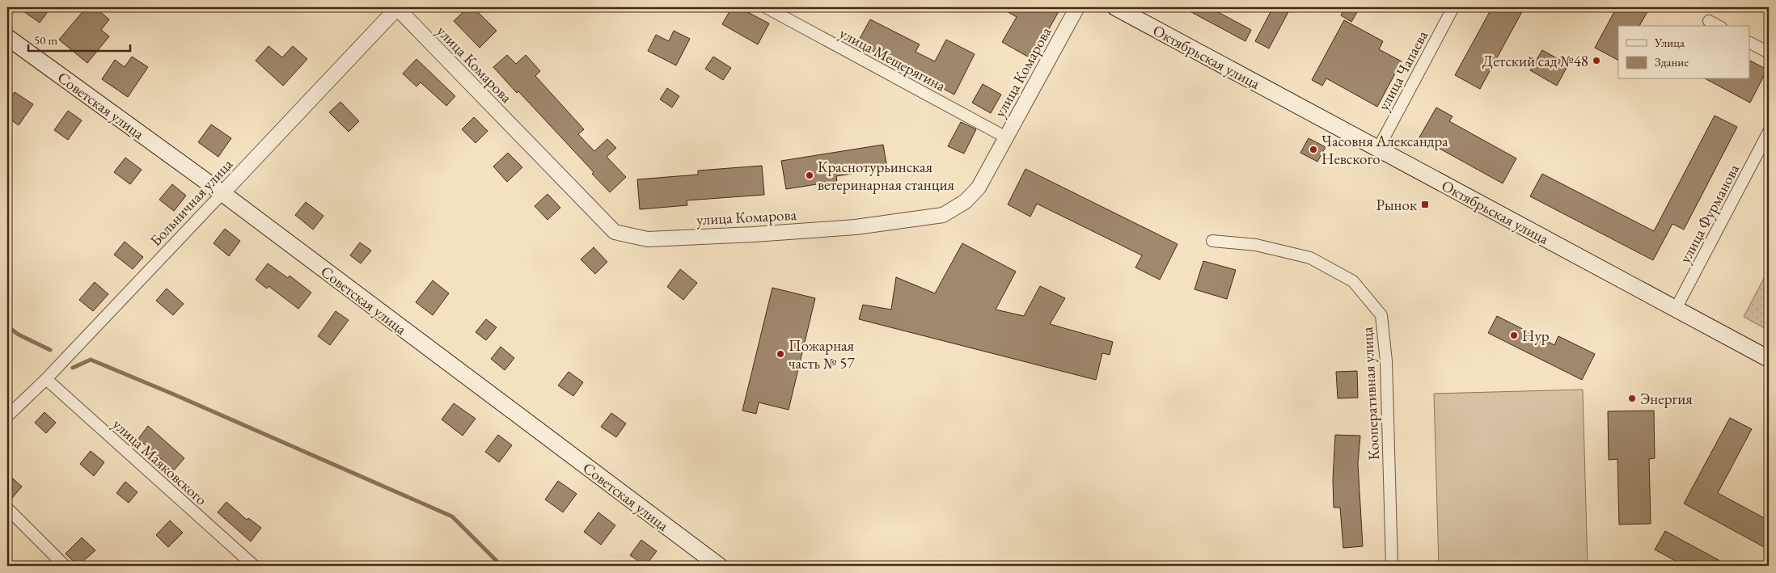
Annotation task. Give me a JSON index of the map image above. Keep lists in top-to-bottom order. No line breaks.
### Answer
{"streets":{"main road":["Октябрьская улица","Советская улица"],"street":["улица Мещерягина","улица Комарова","улица Чапаева","Больничная улица","улица Фурманова","Кооперативная улица","улица Маяковского"]},"crossings":[["Октябрьская улица","улица Чапаева"],["Октябрьская улица","улица Фурманова"],["улица Мещерягина","улица Комарова"],["улица Комарова","Больничная улица"],["Советская улица","Больничная улица"],["Больничная улица","улица Маяковского"]],"places":{"other":["Детский сад №48","Часовня Александра Невского","Краснотурьинская ветеринарная станция","Нур","Пожарная часть № 57","Энергия"],"transit":["Рынок"]},"legend":["Улица","Здание"],"scale_bar":"50 m"}
